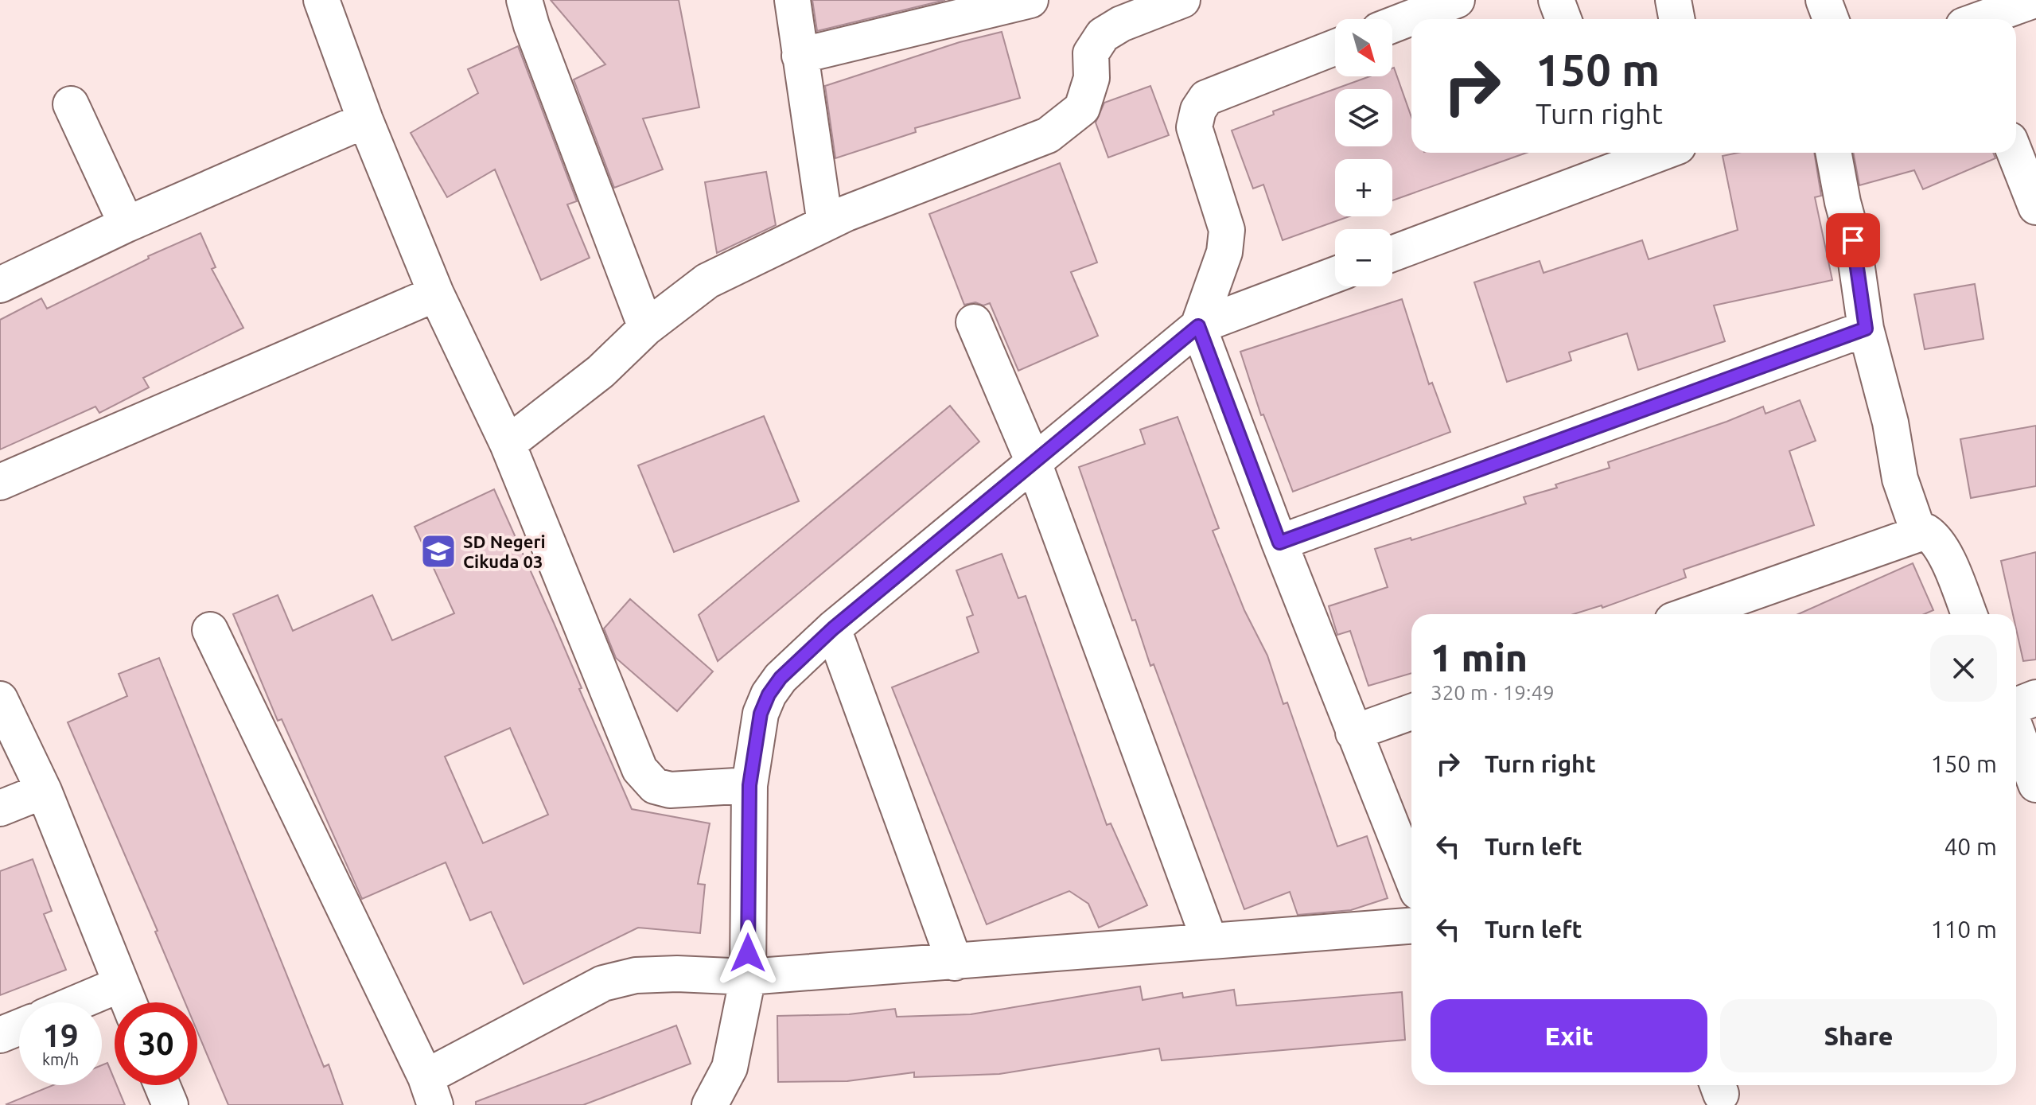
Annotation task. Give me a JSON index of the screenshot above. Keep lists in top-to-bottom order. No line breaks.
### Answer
{"places":{"school or university":["SD Negeri Cikuda 03"]},"north":"bottom right","page":{"map_buttons":["+","−"],"turn":["150 m","Turn right"],"heading":["1 min","320 m · 19:49"],"list":[{"name":"Turn right","value":"150 m"},{"name":"Turn left","value":"40 m"},{"name":"Turn left","value":"110 m"}],"buttons":["Exit","Share"],"speed":"19 km/h","limit":"30"}}
